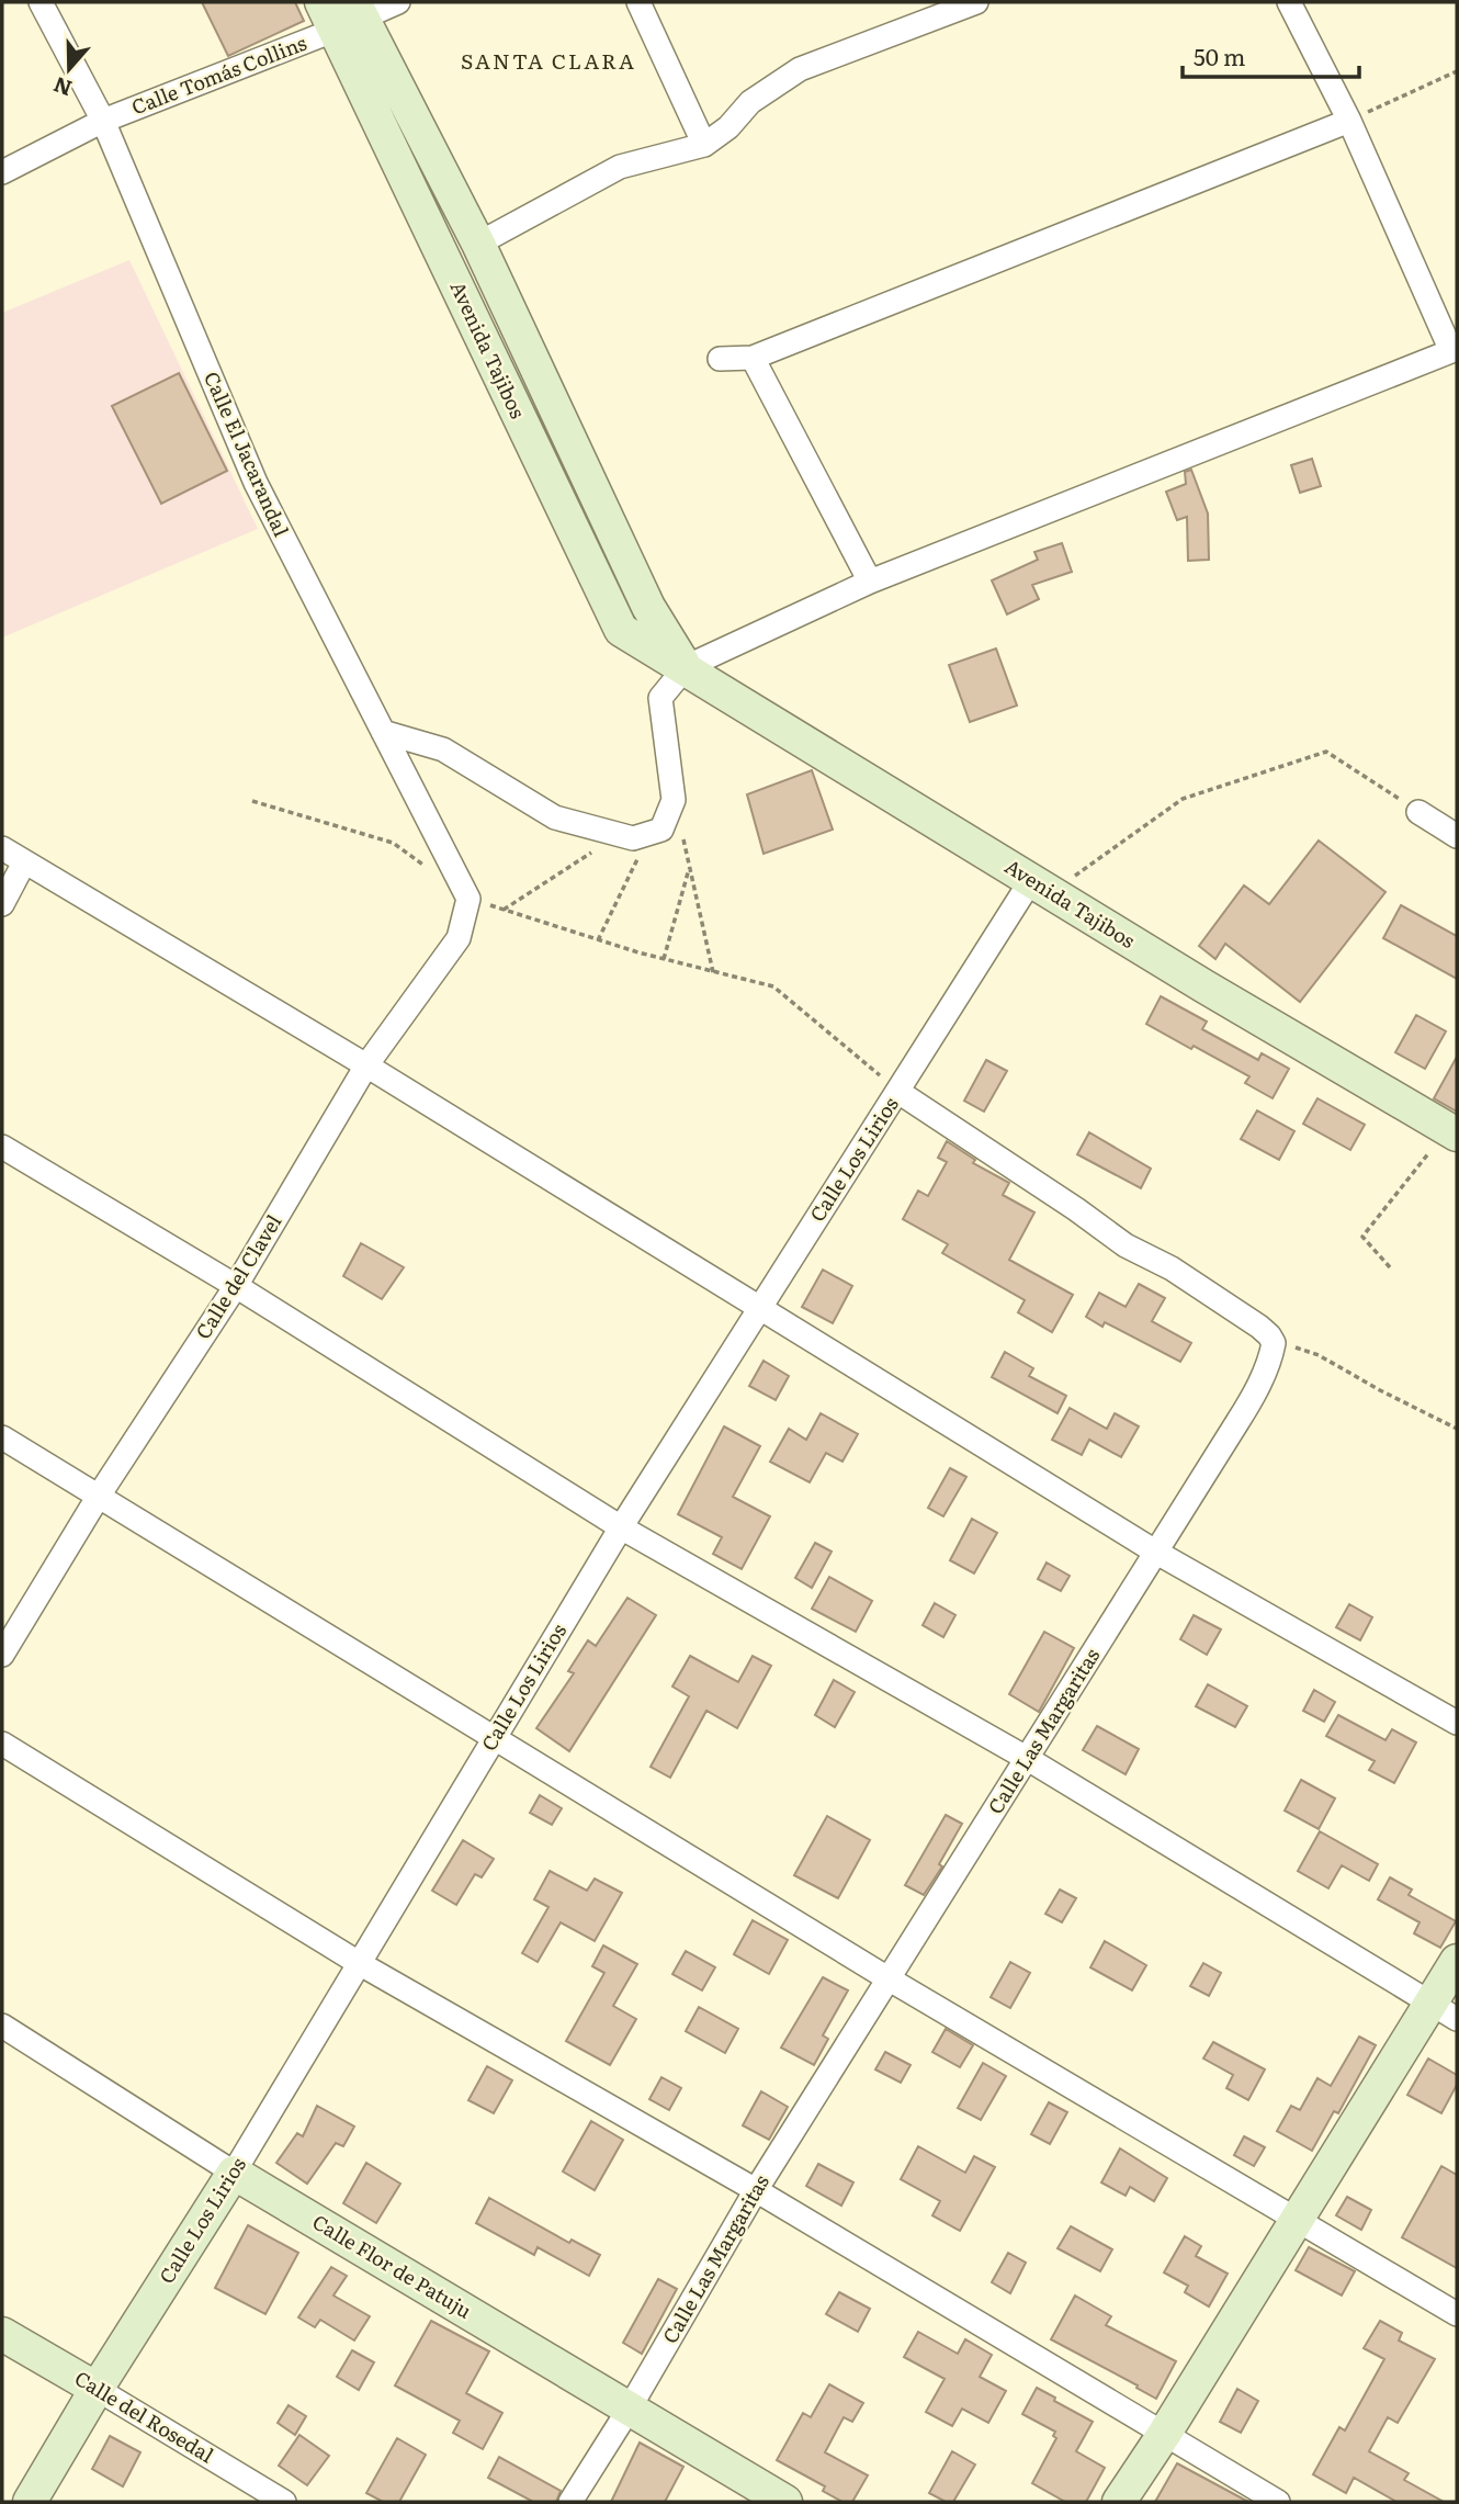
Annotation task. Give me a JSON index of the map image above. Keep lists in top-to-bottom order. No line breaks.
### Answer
{"streets":{"street":["Calle Tomás Collins","Avenida Tajibos","Calle El Jacarandal","Calle Los Lirios","Calle del Clavel","Calle Las Margaritas","Calle Flor de Patuju","Calle del Rosedal"]},"crossings":[["Calle Tomás Collins","Avenida Tajibos"],["Calle Tomás Collins","Calle El Jacarandal"],["Avenida Tajibos","Calle Los Lirios"],["Calle El Jacarandal","Calle del Clavel"],["Calle Los Lirios","Calle Flor de Patuju"],["Calle Los Lirios","Calle del Rosedal"],["Calle Las Margaritas","Calle Flor de Patuju"]],"districts":["SANTA CLARA"],"scale_bar":"50 m","north":"bottom"}
